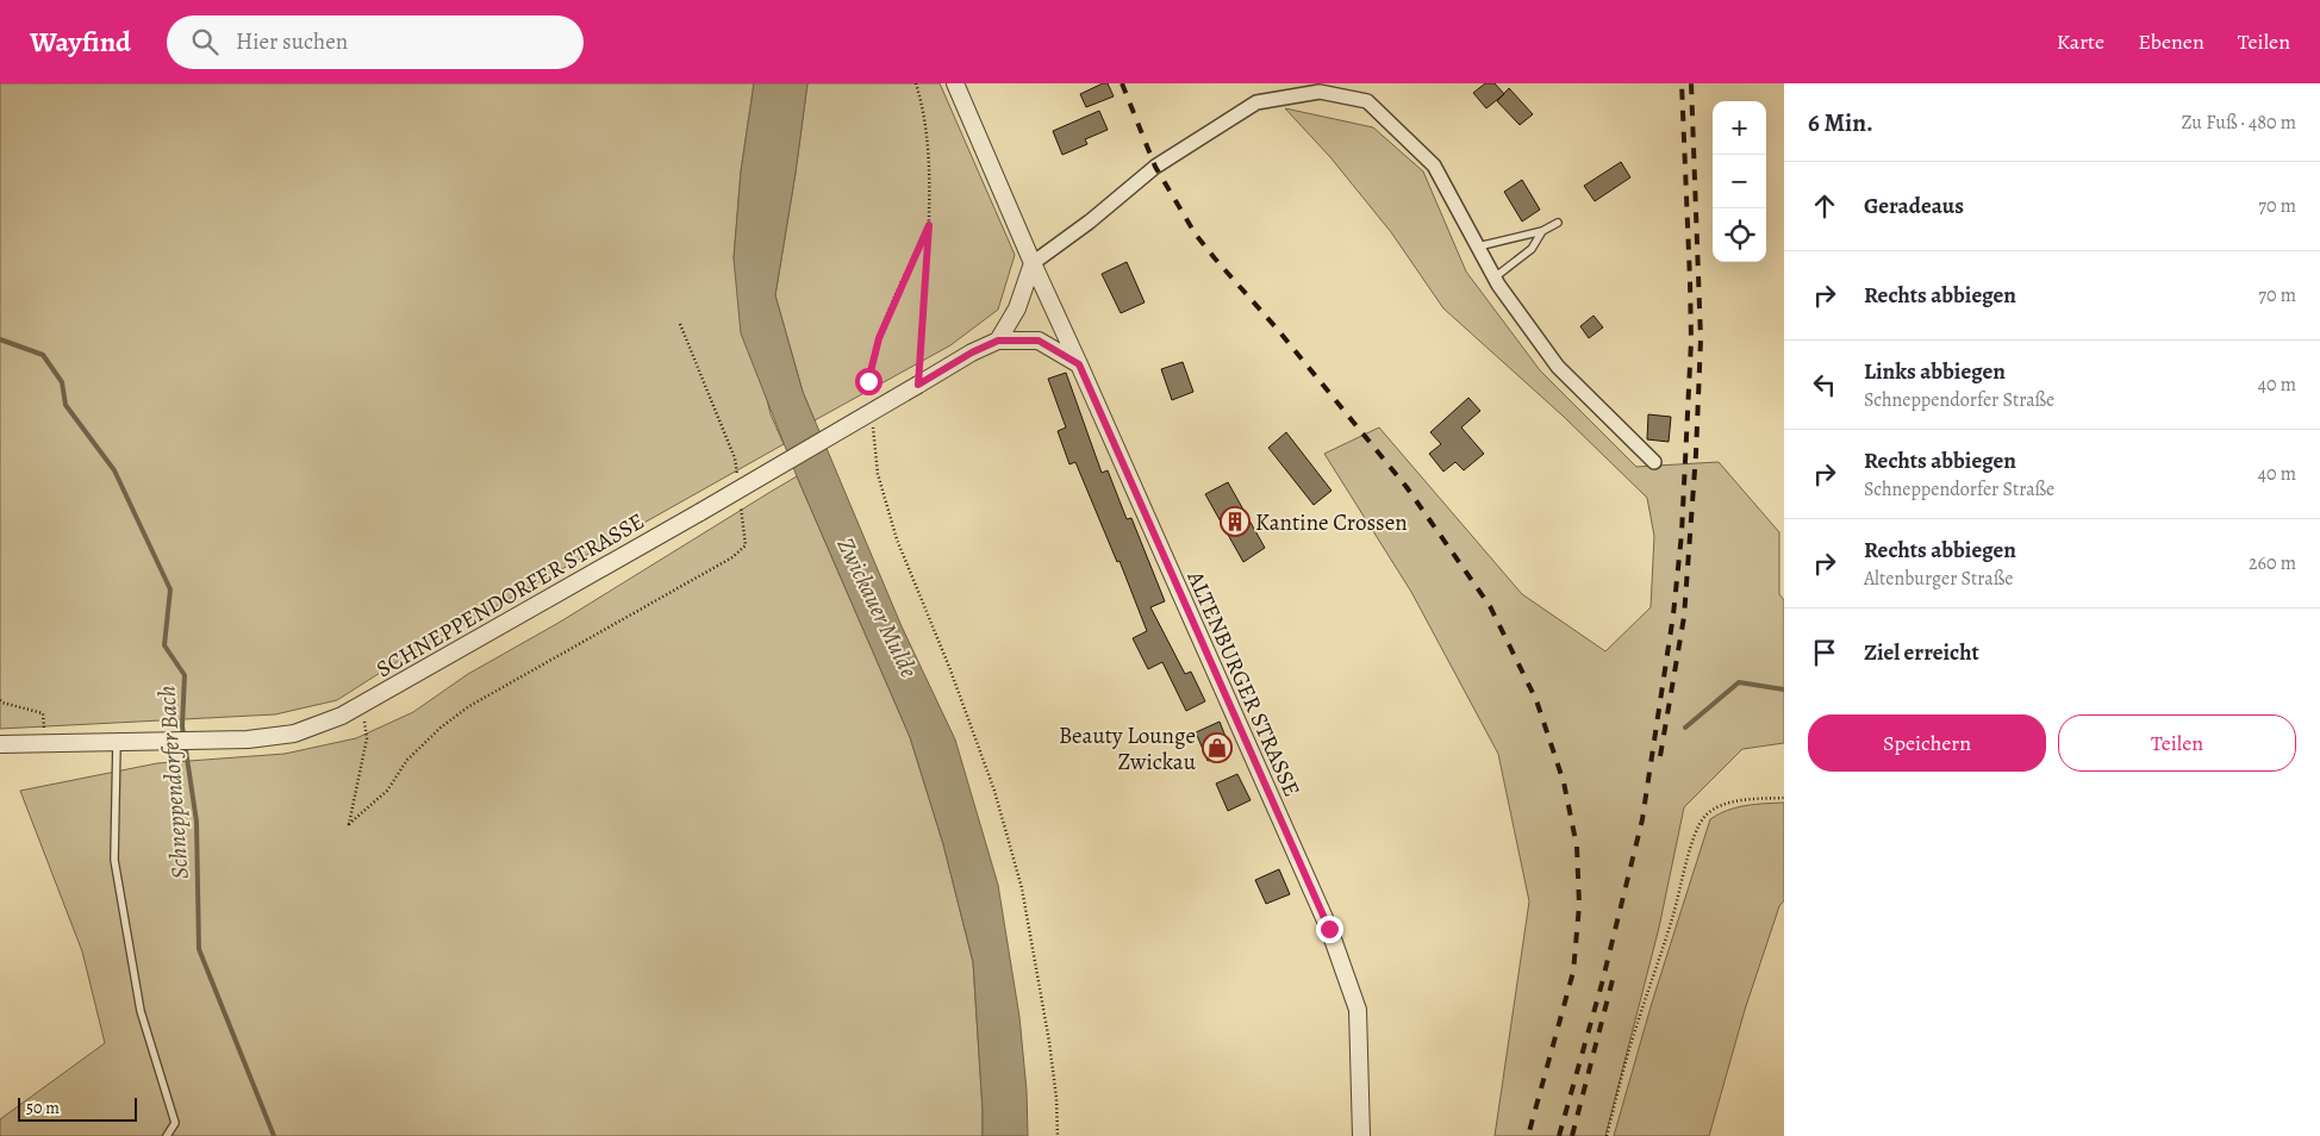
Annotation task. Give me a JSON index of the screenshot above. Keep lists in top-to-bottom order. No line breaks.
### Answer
{"streets":{"street":["SCHNEPPENDORFER STRASSE","ALTENBURGER STRASSE"]},"crossings":[["SCHNEPPENDORFER STRASSE","ALTENBURGER STRASSE"]],"water":["Zwickauer Mulde","Schneppendorfer Bach"],"places":{"building":["Kantine Crossen"],"shop":["Beauty Lounge Zwickau"]},"scale_bar":"50 m","page":{"header":"Wayfind","search":"Hier suchen","nav":["Karte","Ebenen","Teilen"],"heading":["6 Min.","Zu Fuß · 480 m"],"map_buttons":["+","−"],"list":[["Geradeaus","70 m"],["Rechts abbiegen","70 m"],["Links abbiegen","Schneppendorfer Straße","40 m"],["Rechts abbiegen","Schneppendorfer Straße","40 m"],["Rechts abbiegen","Altenburger Straße","260 m"],"Ziel erreicht"],"buttons":["Speichern","Teilen"],"scale":"50 m"}}
